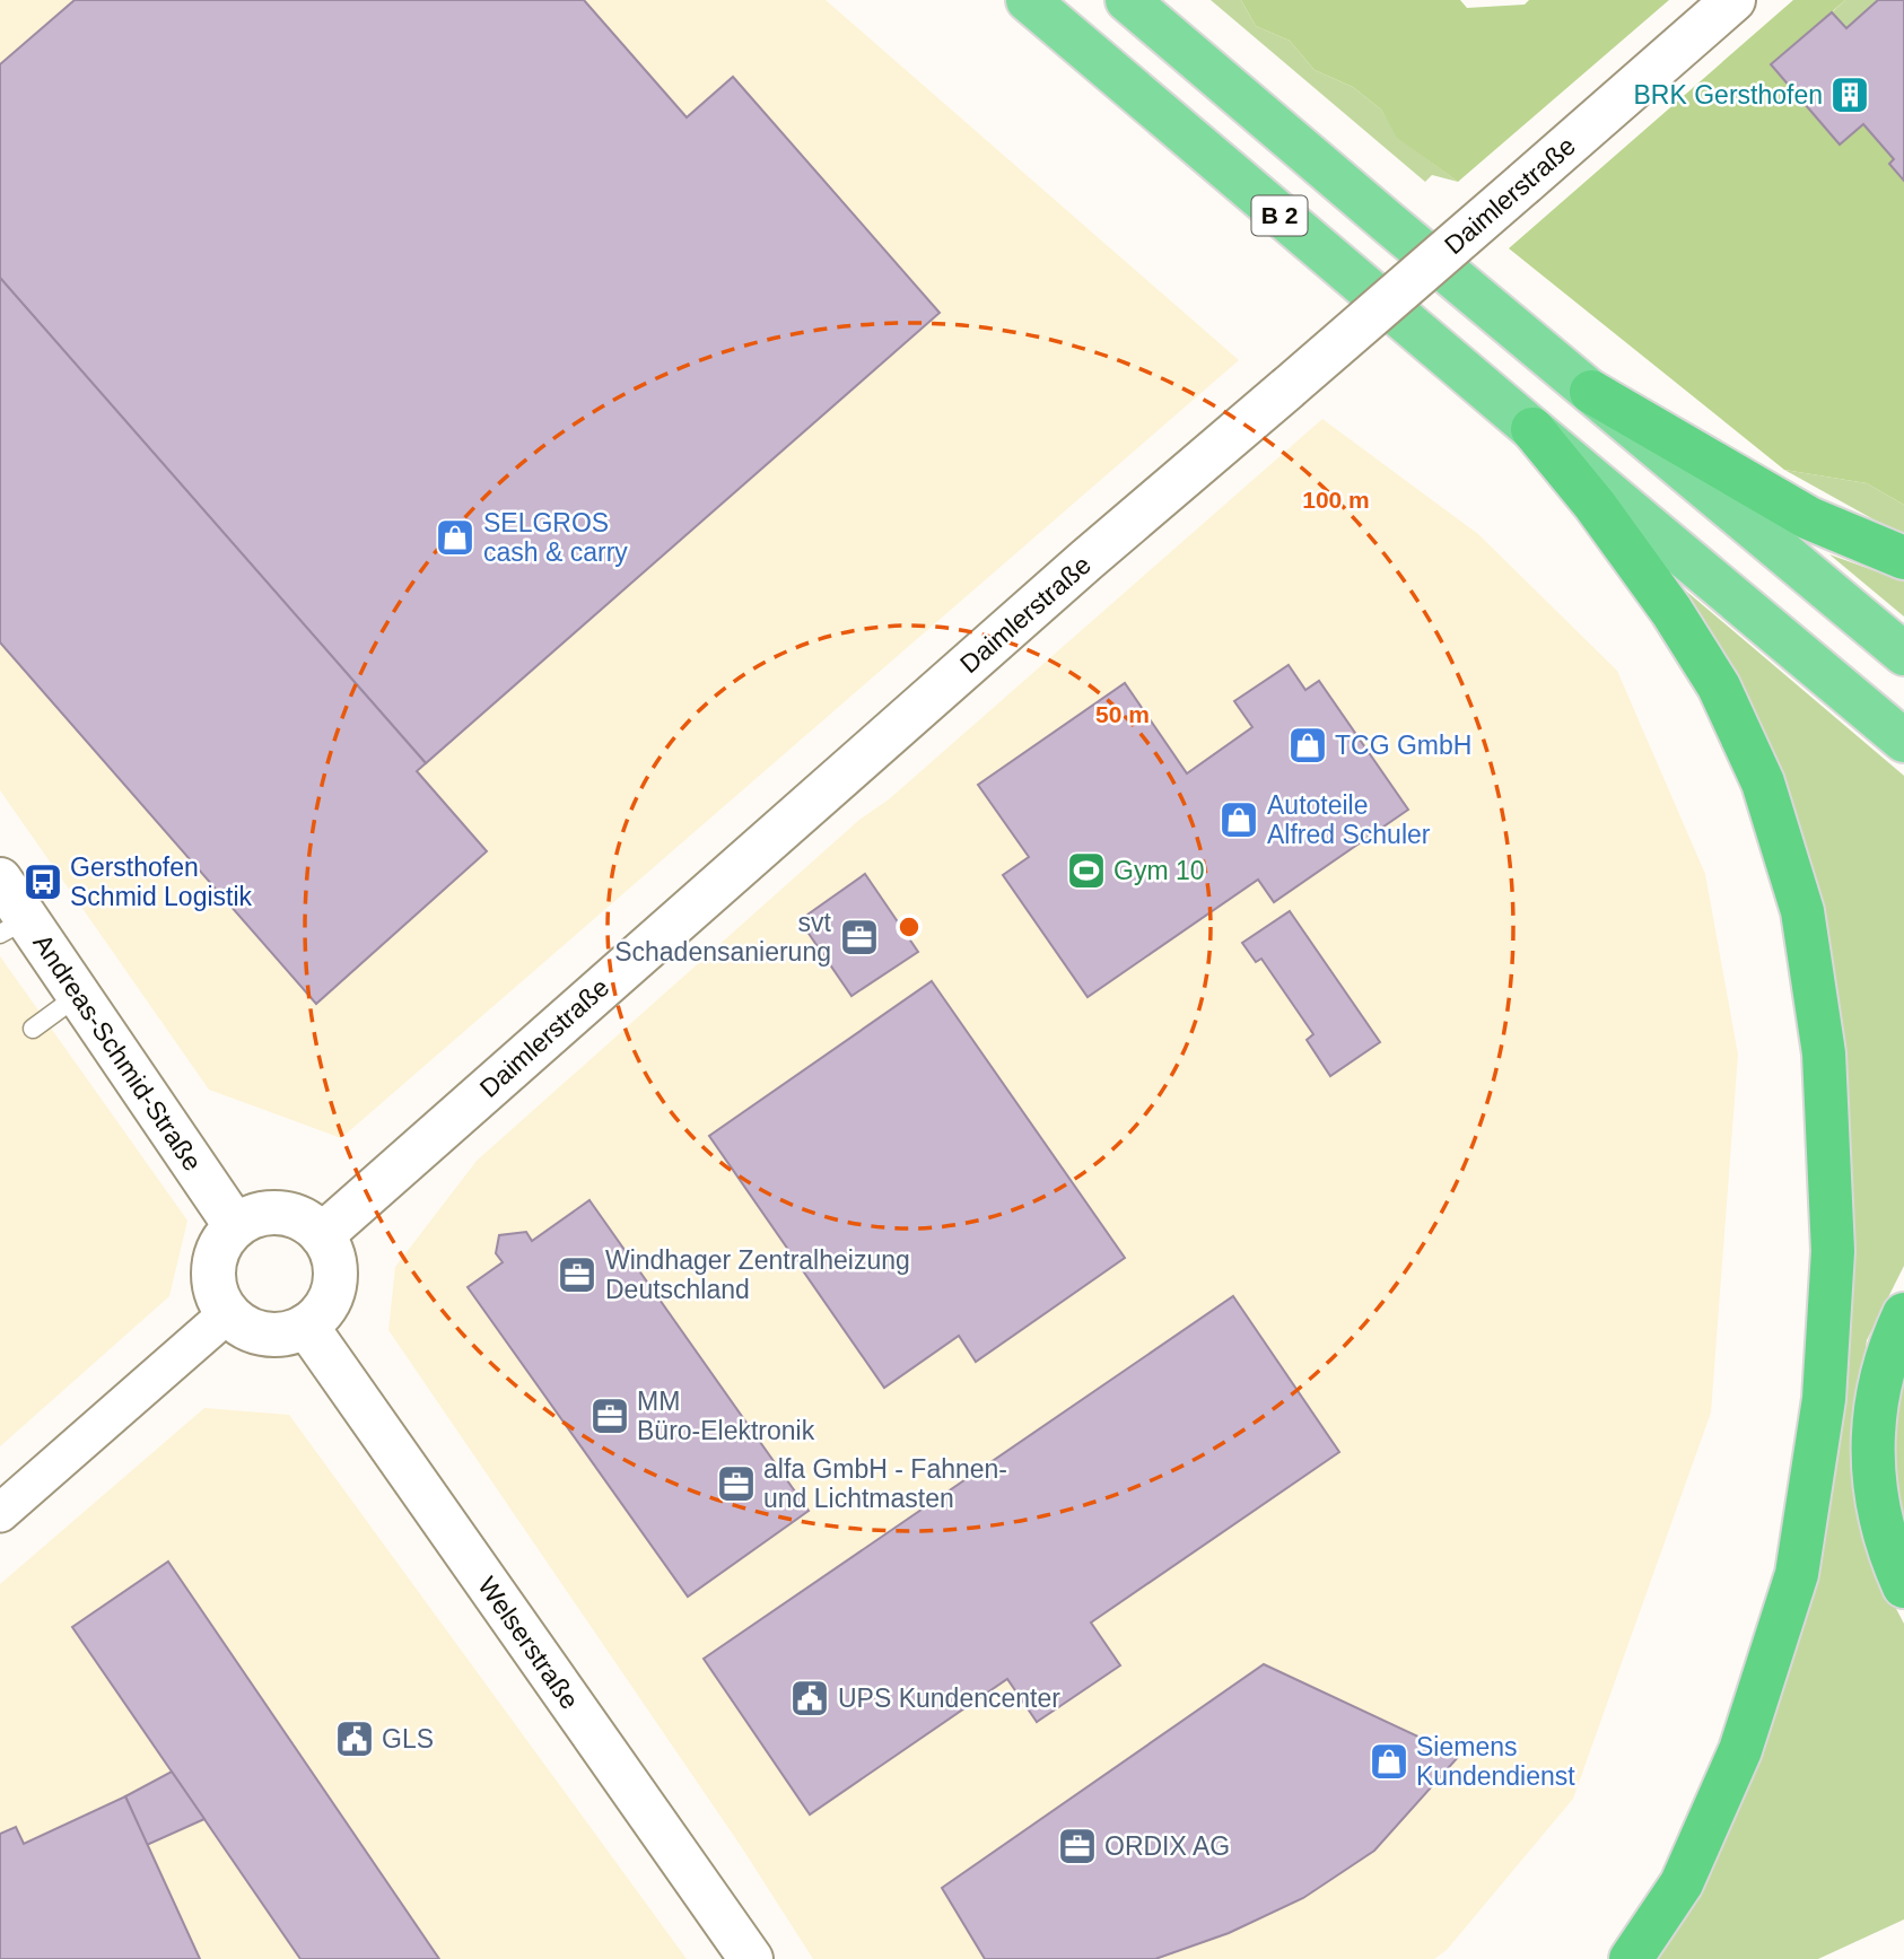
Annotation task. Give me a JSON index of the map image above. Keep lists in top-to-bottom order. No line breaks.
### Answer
{"streets":{"highway":["B 2"],"street":["Daimlerstraße","Andreas-Schmid-Straße","Welserstraße"]},"crossings":[["Daimlerstraße","Andreas-Schmid-Straße"],["Daimlerstraße","Welserstraße"],["Andreas-Schmid-Straße","Welserstraße"]],"places":{"building":["BRK Gersthofen"],"shop":["SELGROS cash & carry","TCG GmbH","Autoteile Alfred Schuler","Siemens Kundendienst"],"sports":["Gym 10"],"bus stop":["Gersthofen Schmid Logistik"],"office":["svt Schadensanierung","Windhager Zentralheizung Deutschland","MM Büro-Elektronik","alfa GmbH - Fahnen- und Lichtmasten","ORDIX AG"],"public building":["UPS Kundencenter","GLS"]},"rings":["100 m","50 m"]}
